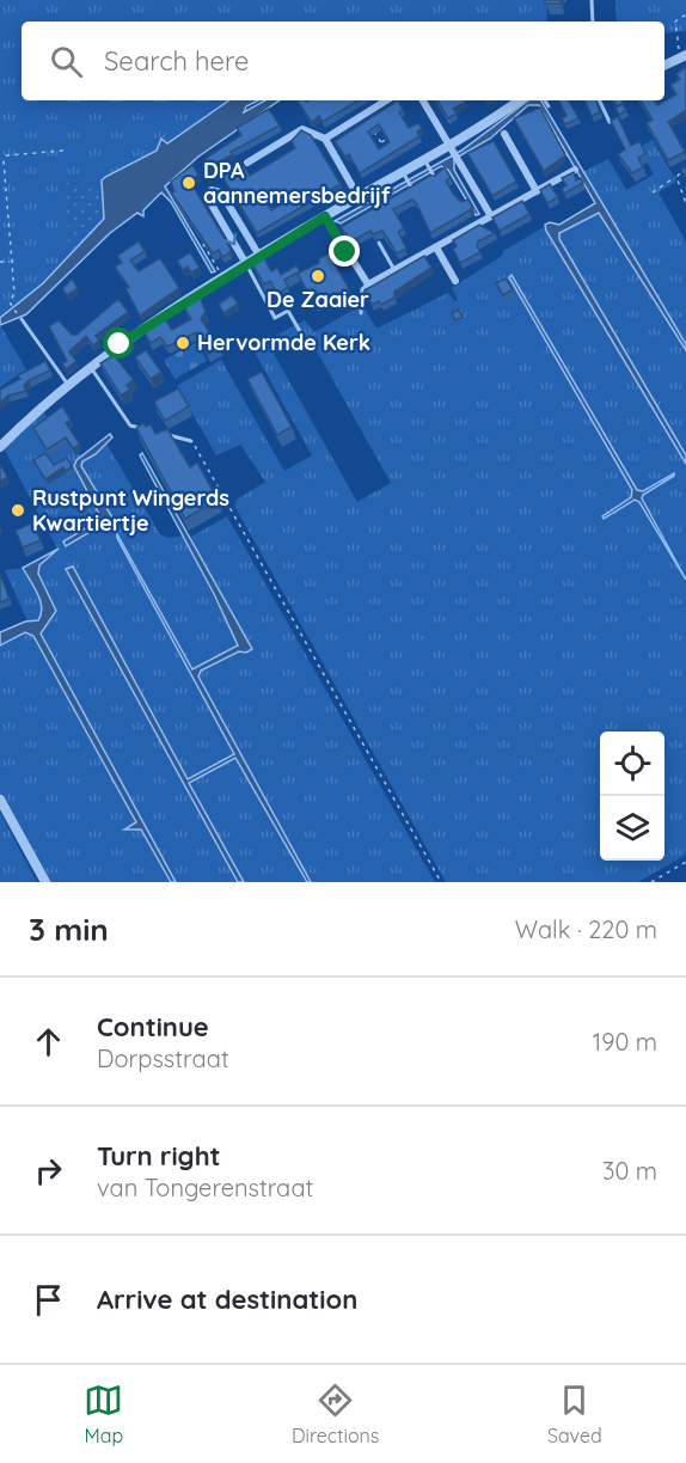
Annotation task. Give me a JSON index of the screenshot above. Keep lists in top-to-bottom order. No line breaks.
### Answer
{"places":["DPA aannemersbedrijf","De Zaaier","Hervormde Kerk","Rustpunt Wingerds Kwartiertje"],"page":{"search":"Search here","heading":["3 min","Walk · 220 m"],"list":[["Continue","Dorpsstraat","190 m"],["Turn right","van Tongerenstraat","30 m"],"Arrive at destination"],"nav":["Map","Directions","Saved"]}}
